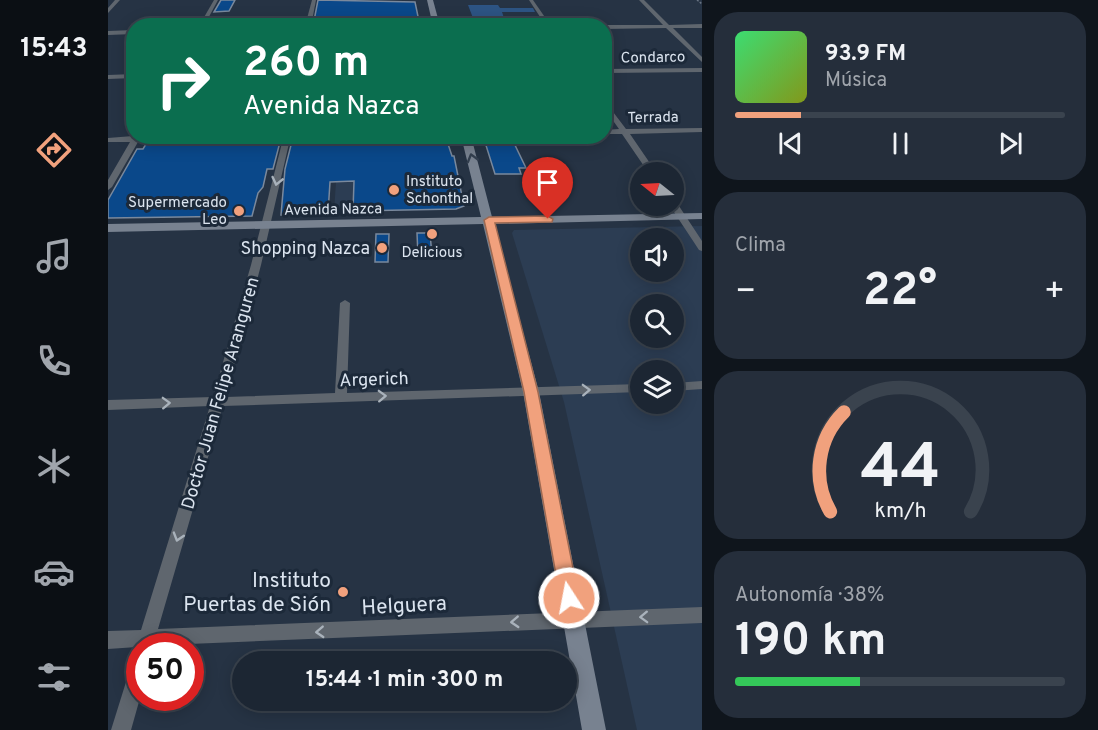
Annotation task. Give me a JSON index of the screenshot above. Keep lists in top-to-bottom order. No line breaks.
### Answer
{"streets":{"main road":["Avenida Nazca"],"street":["Condarco","Terrada","Argerich","Doctor Juan Felipe Aranguren","Helguera"]},"crossings":[["Avenida Nazca","Doctor Juan Felipe Aranguren"],["Argerich","Doctor Juan Felipe Aranguren"]],"one_way":["Argerich","Doctor Juan Felipe Aranguren","Helguera"],"places":["Instituto Schonthal","Supermercado Leo","Delicious","Shopping Nazca","Instituto Puertas de Sión"],"north":"left","page":{"tabs":"15:43","turn":["260 m","Avenida Nazca"],"song":["93.9 FM","Música"],"tile":["Clima",["Autonomía · 38%","190 km"]],"heat":["−","22°","+"],"limit":"50","trip":"15:44 · 1 min · 300 m","gauge":["44","km/h"]}}
